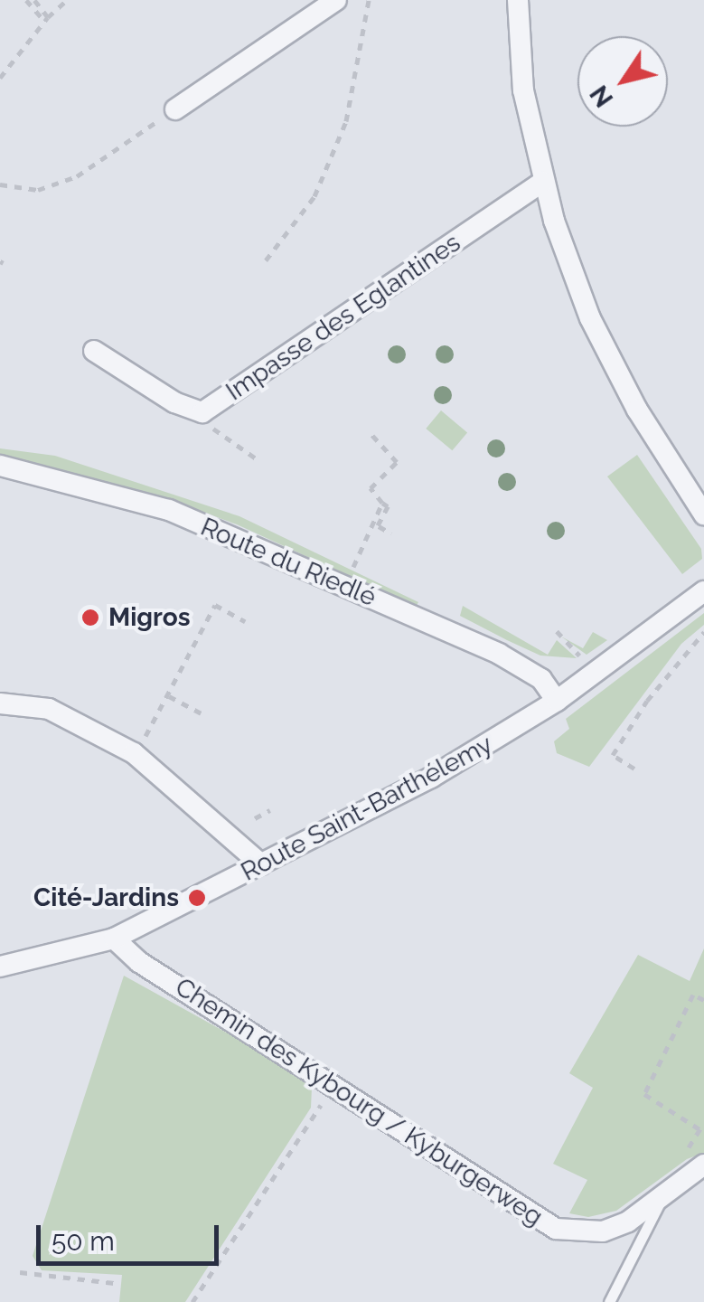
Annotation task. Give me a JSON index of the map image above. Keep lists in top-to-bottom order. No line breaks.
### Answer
{"streets":{"street":["Impasse des Eglantines","Route du Riedlé","Route Saint-Barthélemy","Chemin des Kybourg / Kyburgerweg"]},"crossings":[["Route du Riedlé","Route Saint-Barthélemy"],["Route Saint-Barthélemy","Chemin des Kybourg / Kyburgerweg"]],"places":["Migros","Cité-Jardins"],"scale_bar":"50 m","north":"bottom left"}
